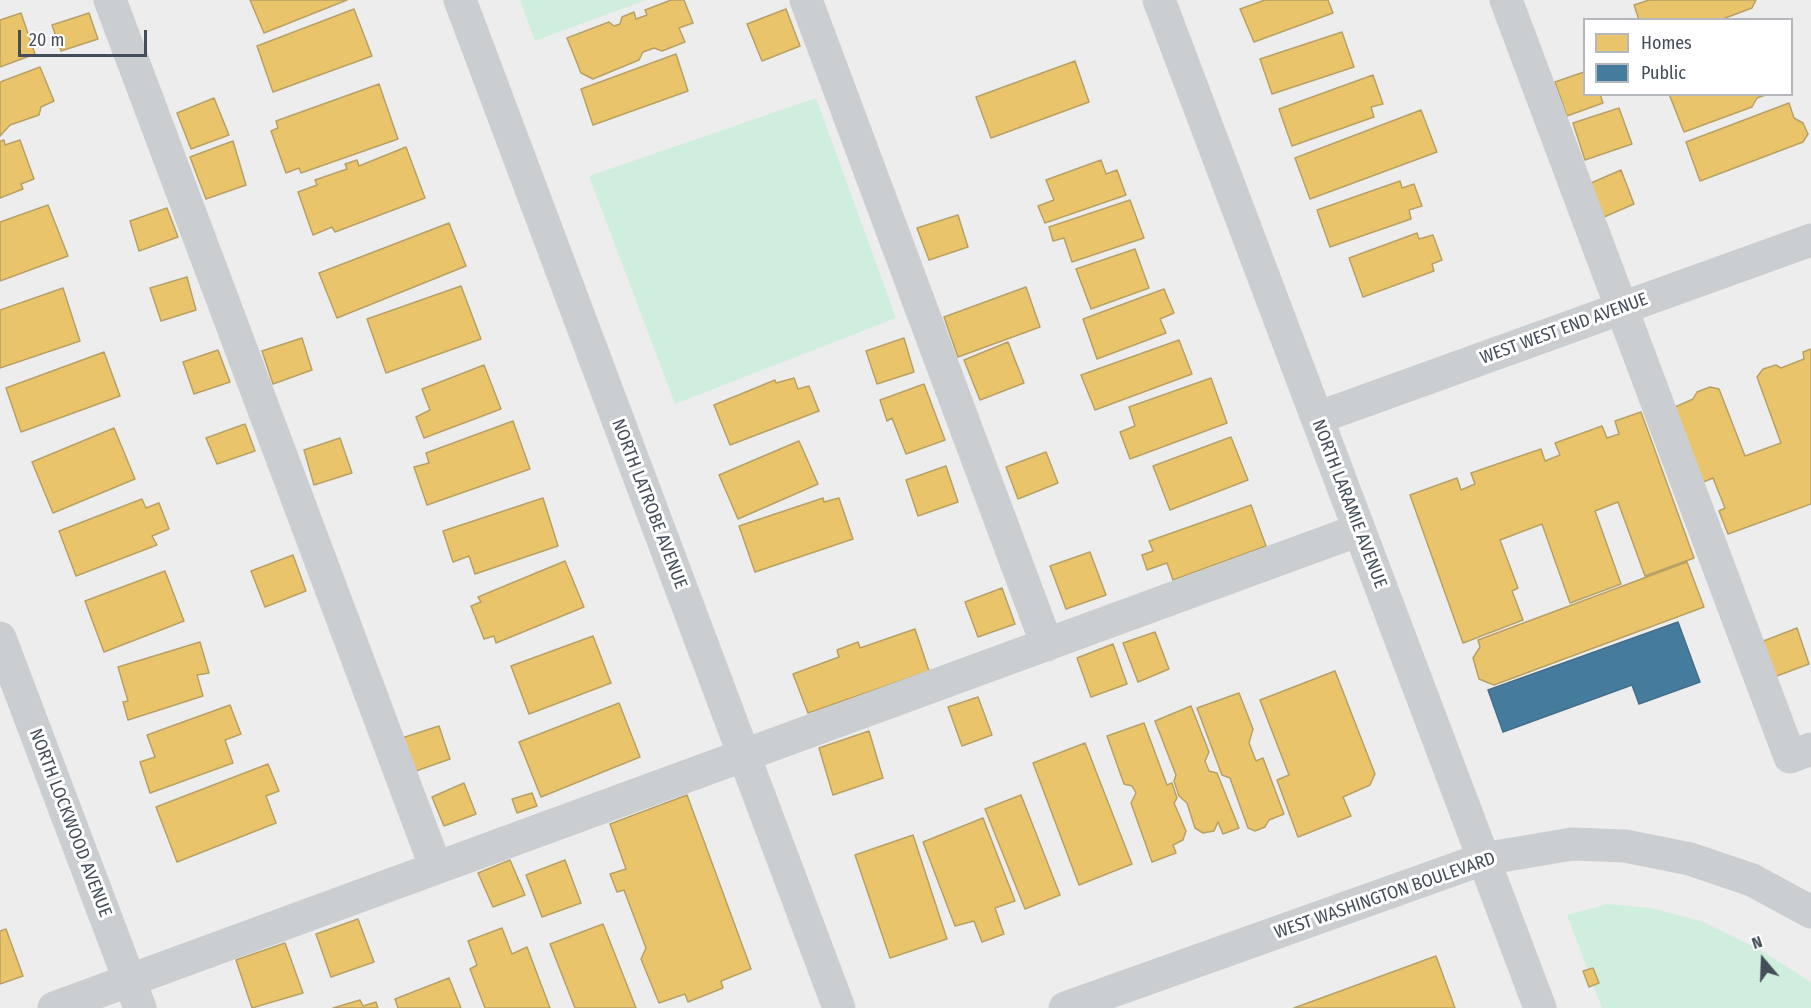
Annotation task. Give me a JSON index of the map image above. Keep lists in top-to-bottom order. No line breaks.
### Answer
{"streets":{"street":["WEST WEST END AVENUE","NORTH LATROBE AVENUE","NORTH LARAMIE AVENUE","NORTH LOCKWOOD AVENUE","WEST WASHINGTON BOULEVARD"]},"crossings":[["WEST WEST END AVENUE","NORTH LARAMIE AVENUE"],["NORTH LARAMIE AVENUE","WEST WASHINGTON BOULEVARD"]],"legend":["Homes","Public"],"scale_bar":"20 m","north":"top"}
